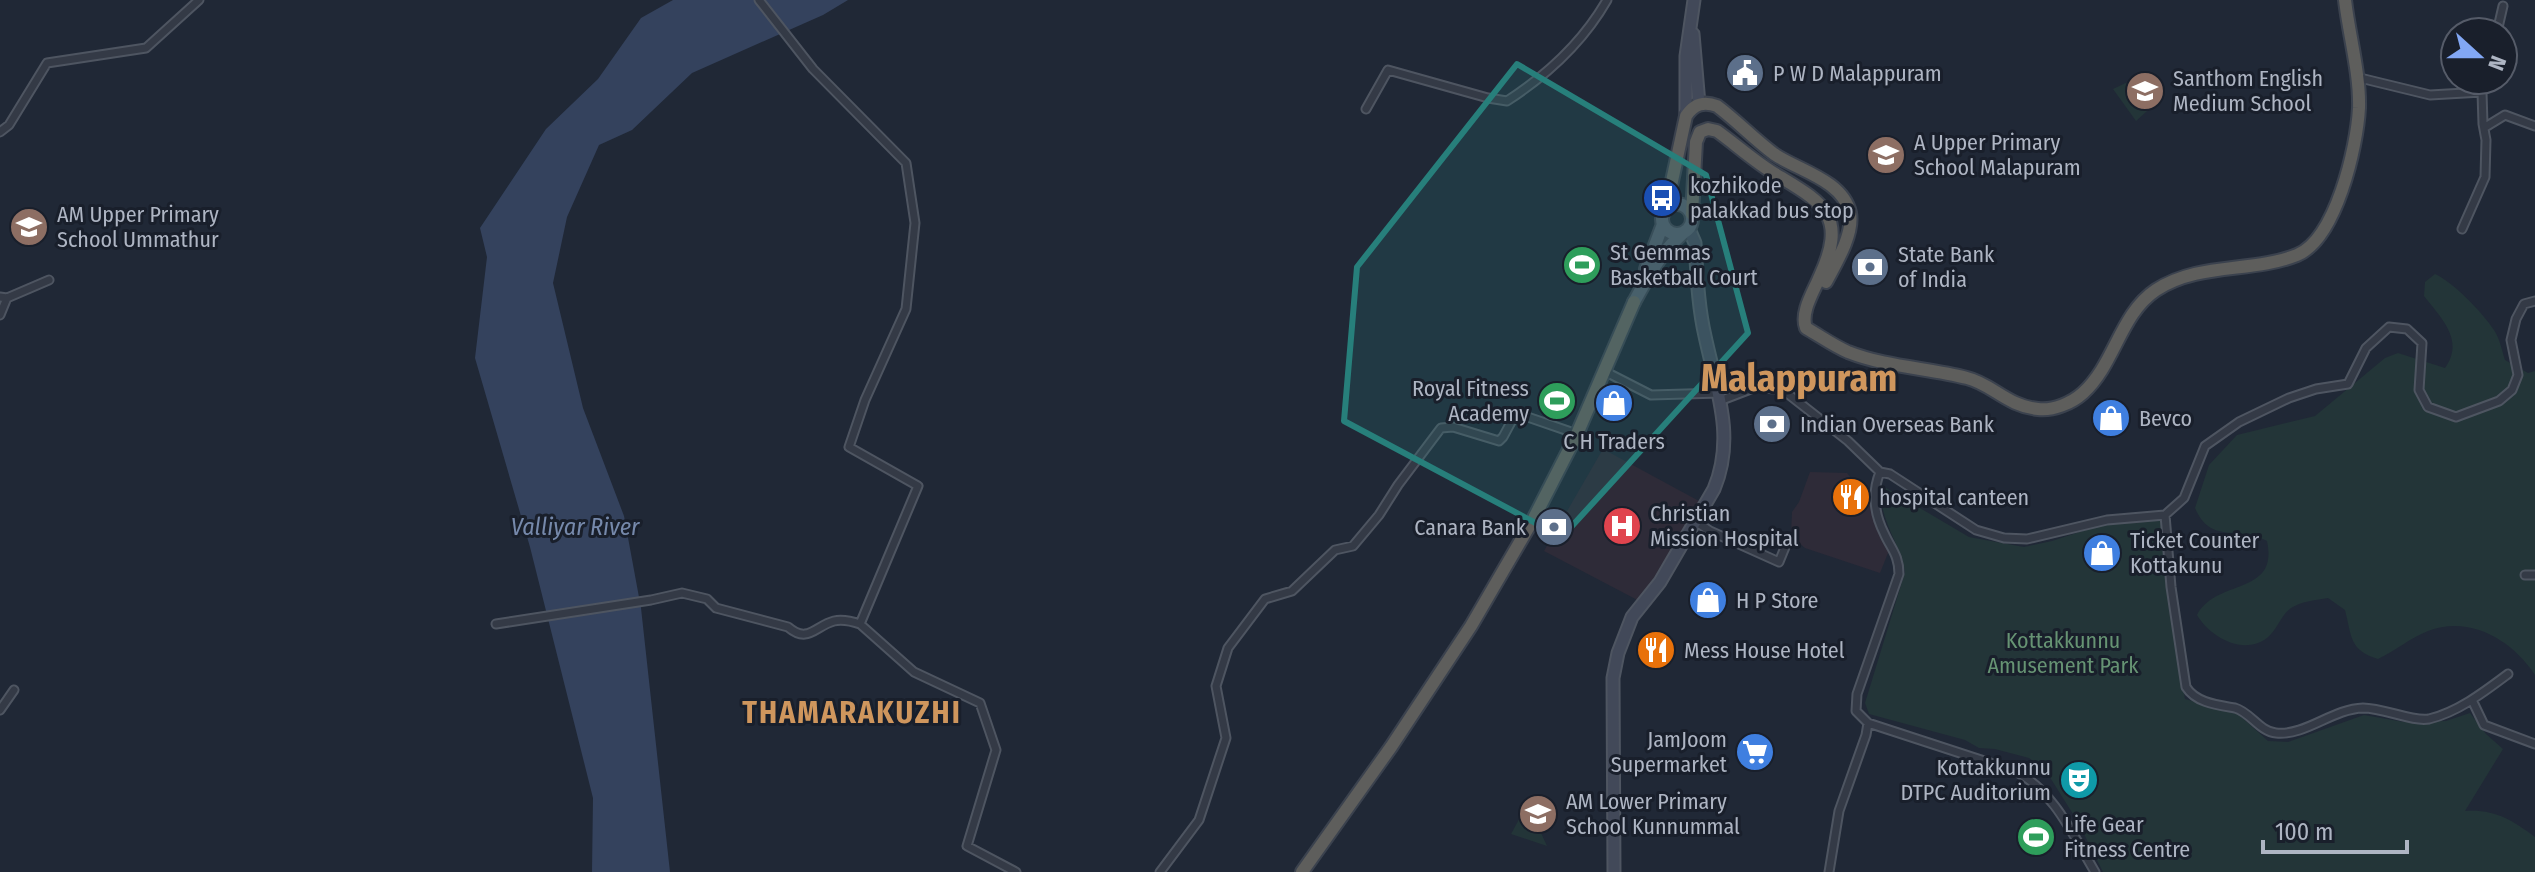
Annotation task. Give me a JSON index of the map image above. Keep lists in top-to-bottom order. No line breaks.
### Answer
{"districts":["Malappuram","THAMARAKUZHI"],"water":["Valliyar River"],"parks":["Kottakkunnu Amusement Park"],"places":{"public building":["P W D Malappuram"],"school or university":["Santhom English Medium School","A Upper Primary School Malapuram","AM Upper Primary School Ummathur","AM Lower Primary School Kunnummal"],"bus stop":["kozhikode palakkad bus stop"],"sports":["St Gemmas Basketball Court","Royal Fitness Academy","Life Gear Fitness Centre"],"bank":["State Bank of India","Indian Overseas Bank","Canara Bank"],"shop":["C H Traders","Bevco","Ticket Counter Kottakunu","H P Store"],"restaurant":["hospital canteen","Mess House Hotel"],"hospital":["Christian Mission Hospital"],"supermarket":["JamJoom Supermarket"],"theatre":["Kottakkunnu DTPC Auditorium"]},"scale_bar":"100 m","north":"right"}
